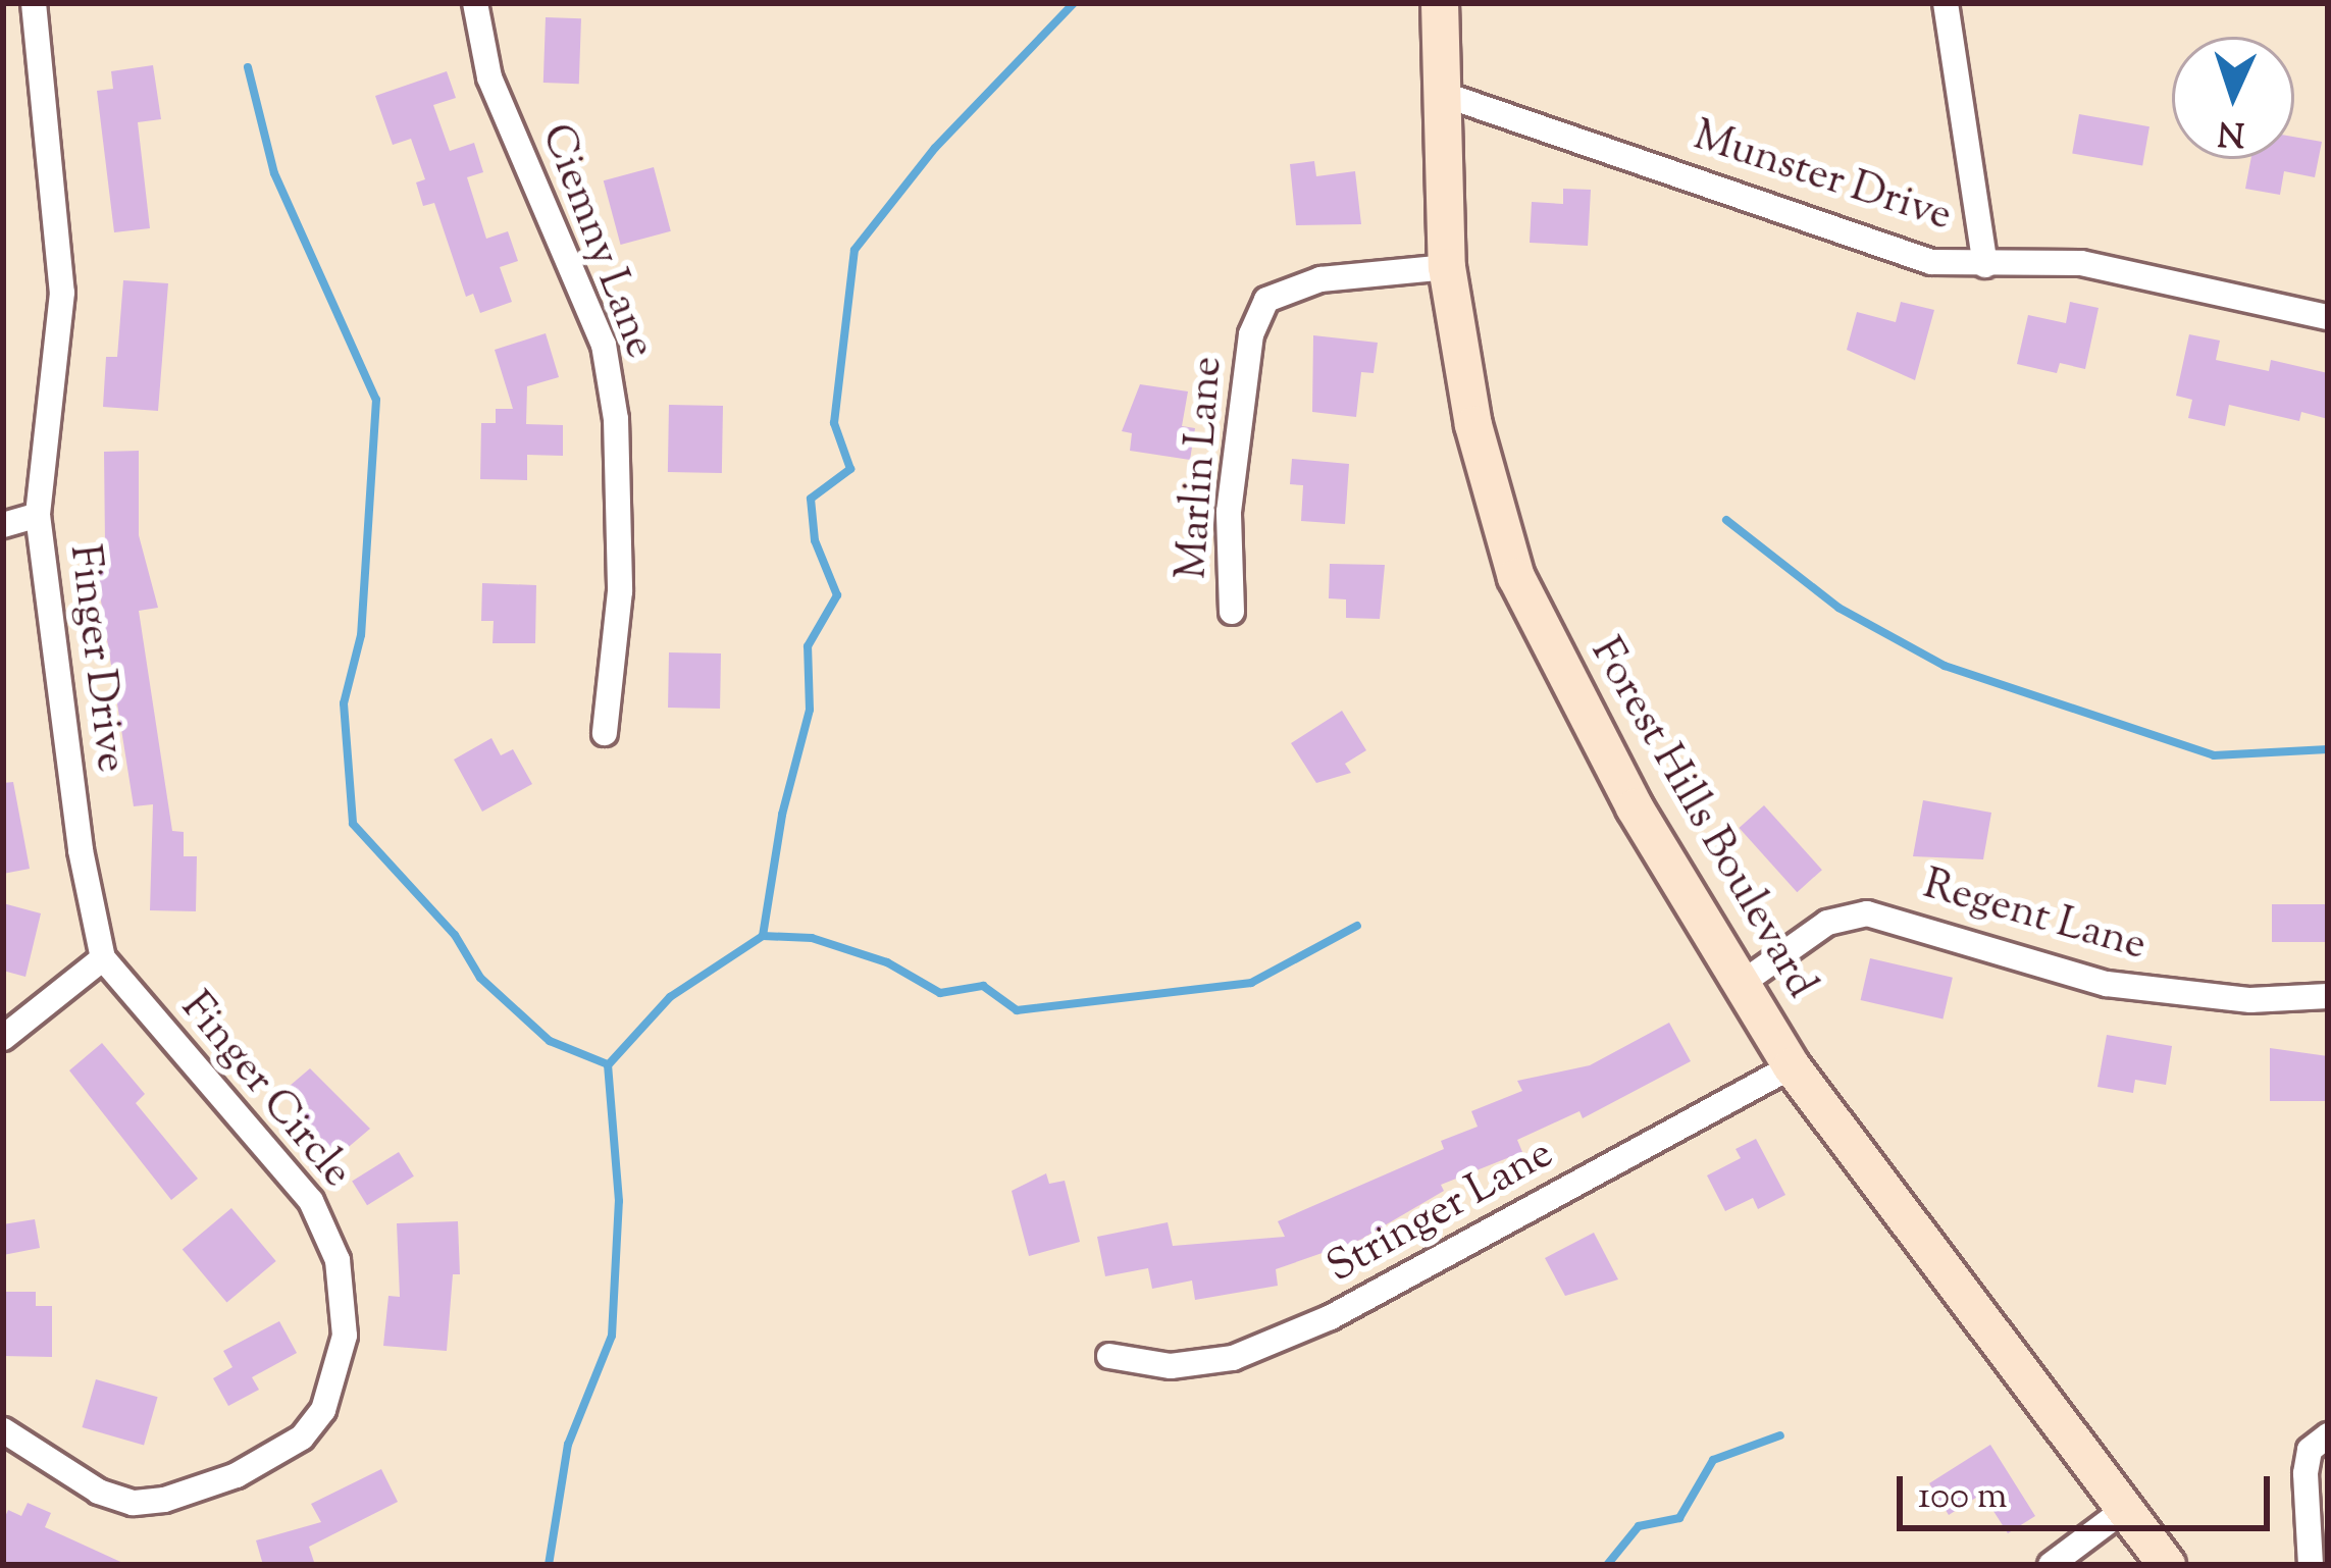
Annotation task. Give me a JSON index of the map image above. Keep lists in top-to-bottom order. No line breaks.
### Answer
{"streets":{"main road":["Forest Hills Boulevard"],"street":["Munster Drive","Ciemny Lane","Marlin Lane","Finger Drive","Regent Lane","Finger Circle","Stringer Lane"]},"crossings":[["Munster Drive","Forest Hills Boulevard"],["Marlin Lane","Forest Hills Boulevard"],["Finger Drive","Finger Circle"],["Forest Hills Boulevard","Regent Lane"],["Forest Hills Boulevard","Stringer Lane"]],"scale_bar":"100 m","north":"bottom"}
